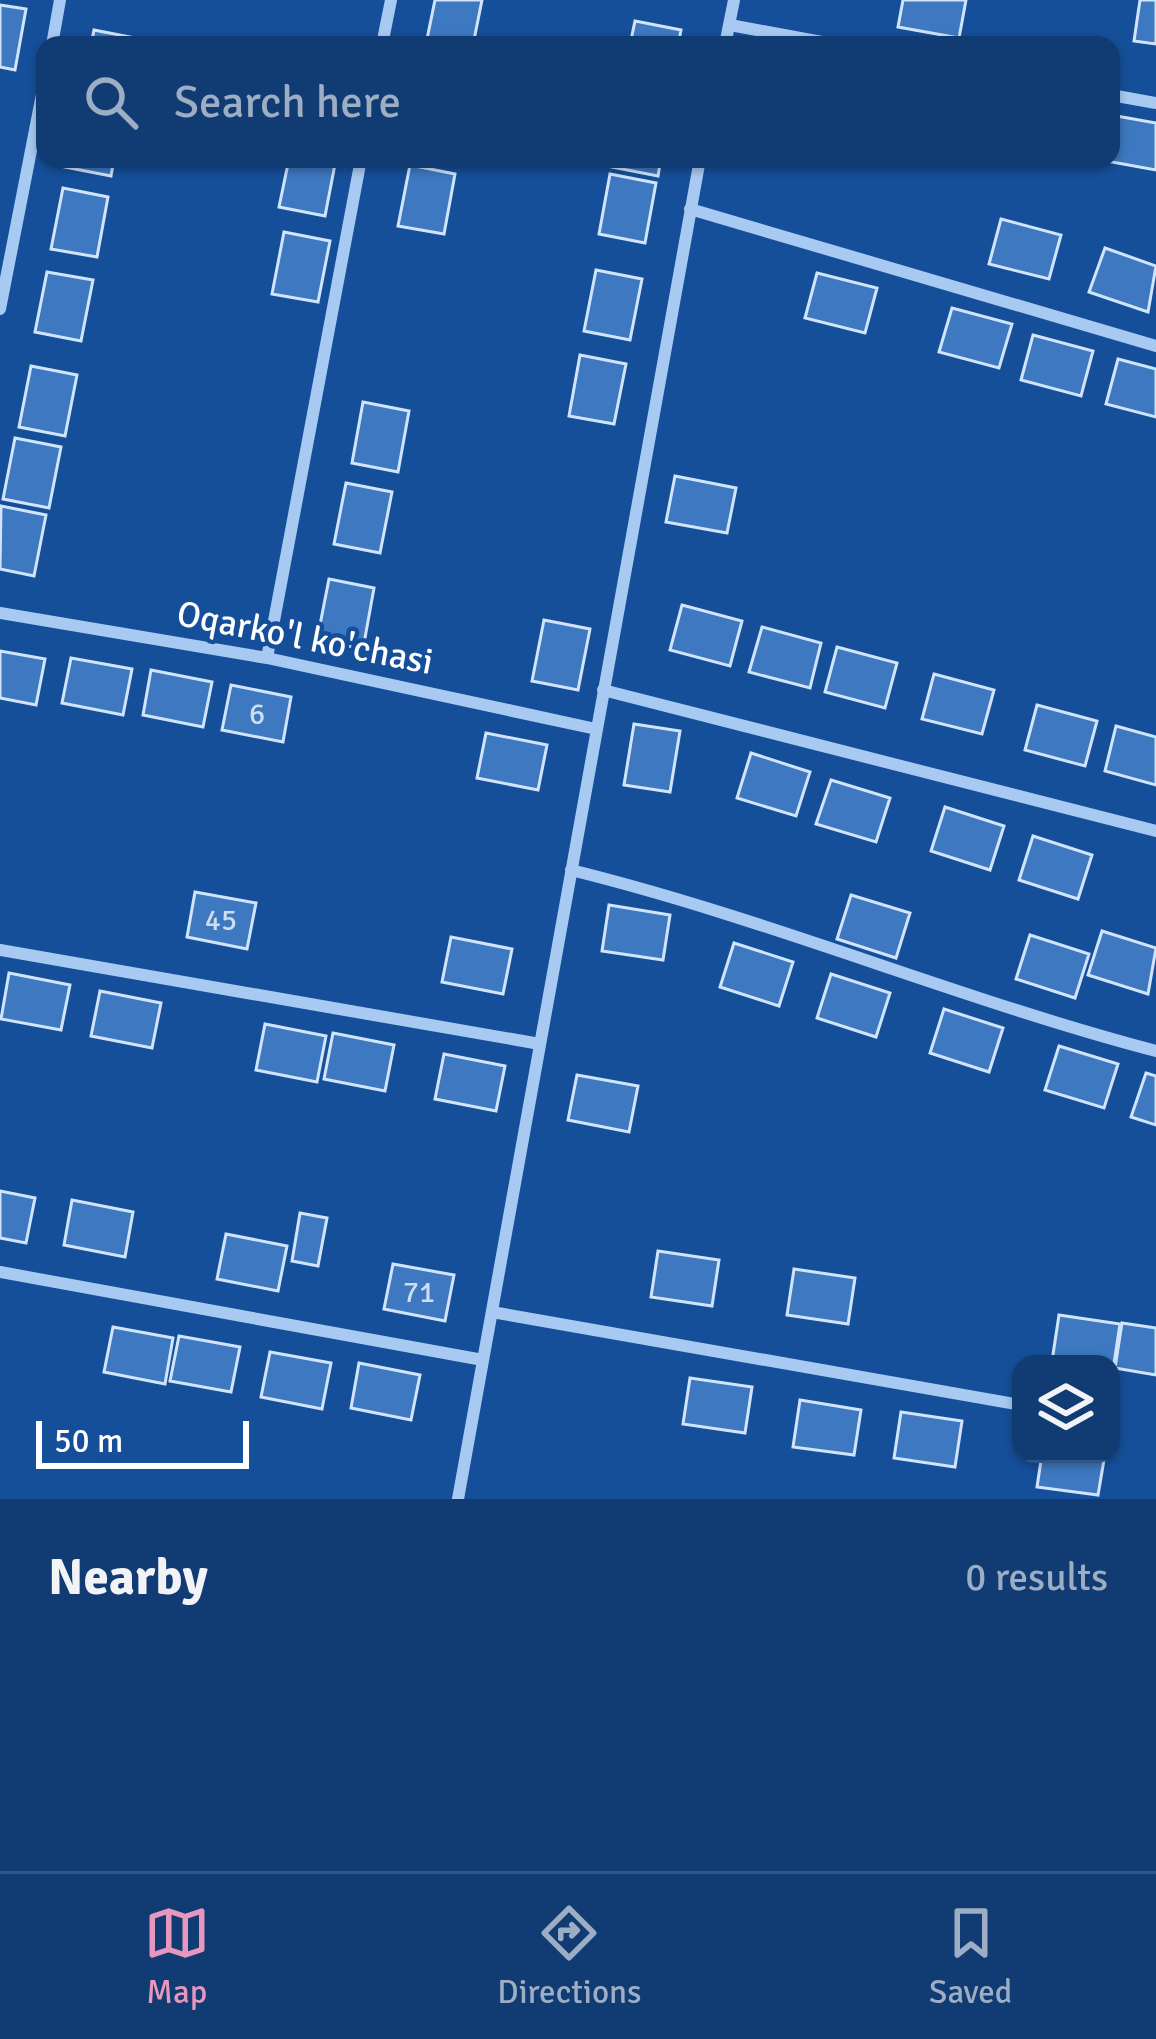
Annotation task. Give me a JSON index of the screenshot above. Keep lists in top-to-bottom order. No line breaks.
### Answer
{"streets":{"street":["Oqarko'l ko'chasi"]},"house_numbers":["6","45","71"],"scale_bar":"50 m","page":{"search":"Search here","scale":"50 m","heading":["Nearby","0 results"],"nav":["Map","Directions","Saved"]}}
